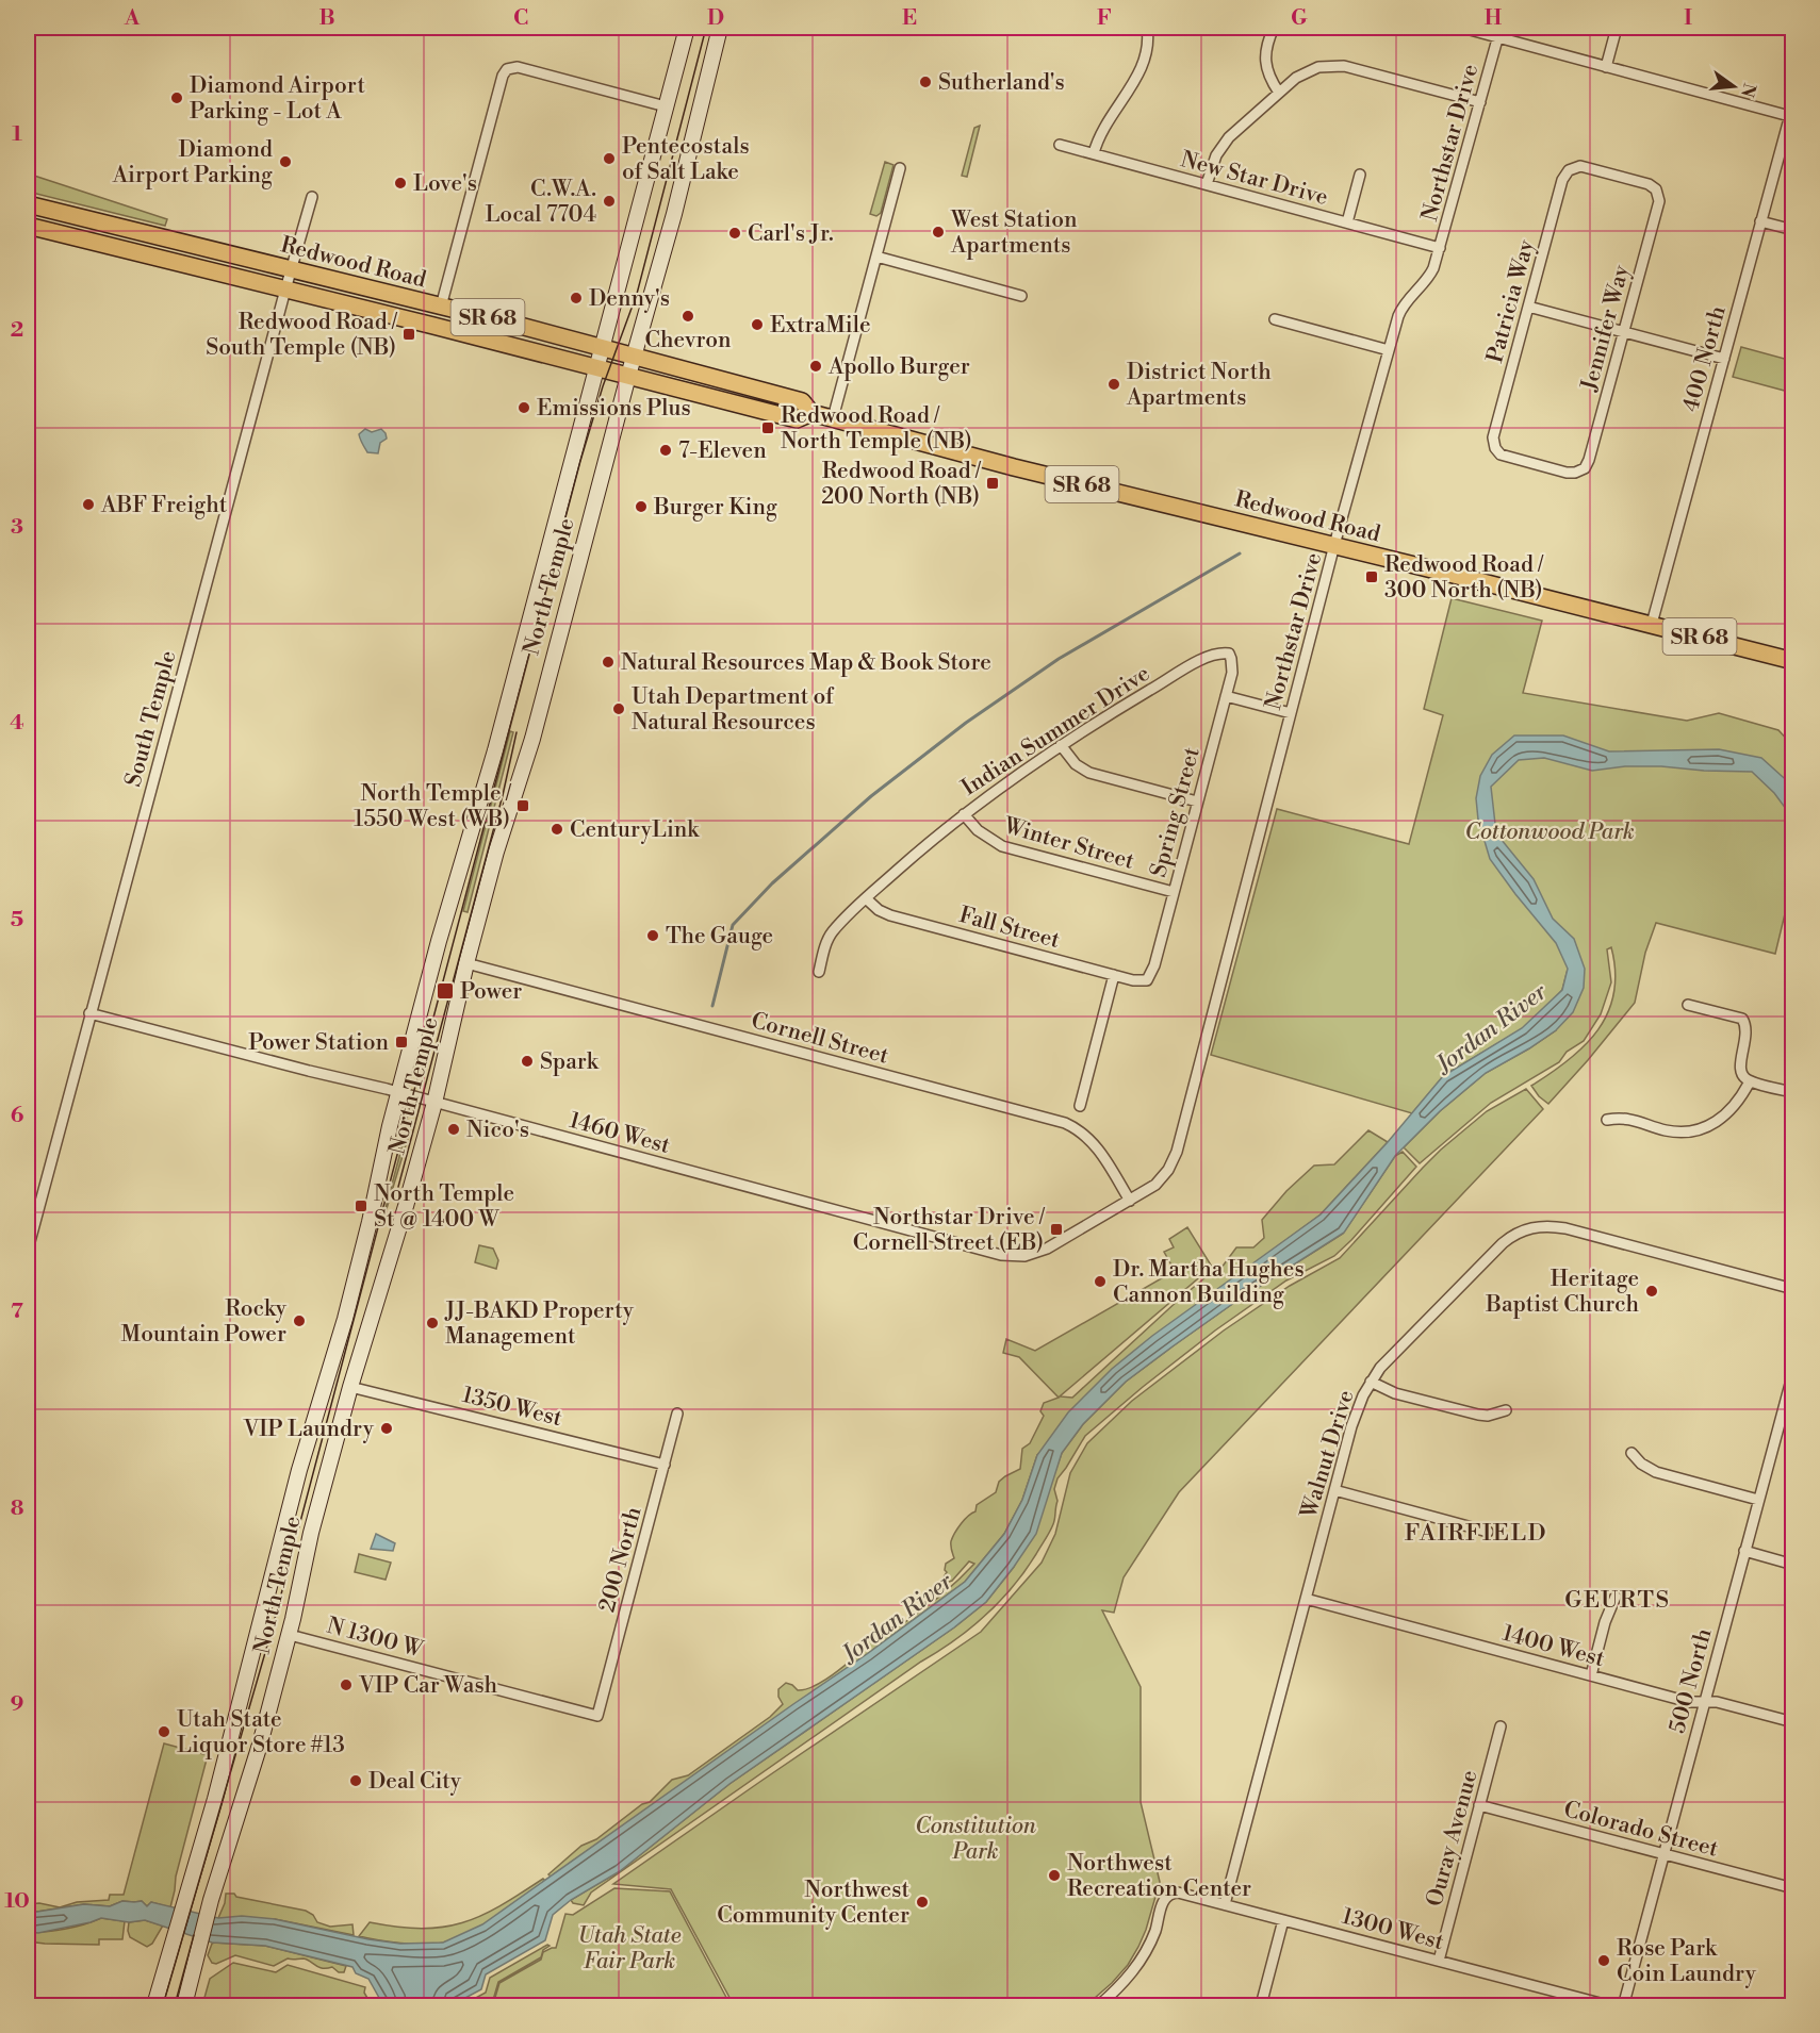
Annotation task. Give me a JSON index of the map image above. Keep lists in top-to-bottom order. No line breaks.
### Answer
{"streets":{"main road":["Redwood Road","SR 68","North Temple"],"street":["Northstar Drive","New Star Drive","Patricia Way","Jennifer Way","400 North","South Temple","Indian Summer Drive","Spring Street","Winter Street","Fall Street","Cornell Street","1460 West","1350 West","Walnut Drive","200 North","N 1300 W","1400 West","500 North","Colorado Street","Ouray Avenue","1300 West"]},"crossings":[["Northstar Drive","New Star Drive"],["Northstar Drive","Redwood Road"],["Northstar Drive","Cornell Street"],["Northstar Drive","1460 West"],["Redwood Road","400 North"],["Redwood Road","North Temple"],["Redwood Road","South Temple"],["Patricia Way","Jennifer Way"],["North Temple","Cornell Street"],["North Temple","1460 West"],["North Temple","1350 West"],["North Temple","N 1300 W"],["South Temple","1460 West"],["Indian Summer Drive","Spring Street"],["Indian Summer Drive","Winter Street"],["Indian Summer Drive","Fall Street"],["Spring Street","Winter Street"],["Spring Street","Fall Street"],["Cornell Street","1460 West"],["1350 West","200 North"],["Walnut Drive","1400 West"],["Walnut Drive","1300 West"],["200 North","N 1300 W"],["1400 West","500 North"],["500 North","Colorado Street"],["Colorado Street","Ouray Avenue"],["Ouray Avenue","1300 West"]],"districts":["FAIRFIELD","GEURTS"],"water":["Jordan River"],"parks":["Cottonwood Park","Constitution Park","Utah State Fair Park"],"places":{"other":["Sutherland's","Diamond Airport Parking - Lot A","Pentecostals of Salt Lake","Diamond Airport Parking","Love's","C.W.A. Local 7704","West Station Apartments","Carl's Jr.","Denny's","Chevron","ExtraMile","Apollo Burger","District North Apartments","Emissions Plus","7-Eleven","ABF Freight","Burger King","Natural Resources Map & Book Store","Utah Department of Natural Resources","CenturyLink","The Gauge","Spark","Nico's","Dr. Martha Hughes Cannon Building","Heritage Baptist Church","Rocky Mountain Power","JJ-BAKD Property Management","VIP Laundry","VIP Car Wash","Utah State Liquor Store #13","Deal City","Northwest Recreation Center","Northwest Community Center","Rose Park Coin Laundry"],"transit":["Redwood Road / South Temple (NB)","Redwood Road / North Temple (NB)","Redwood Road / 200 North (NB)","Redwood Road / 300 North (NB)","North Temple / 1550 West (WB)","Power","Power Station","North Temple St @ 1400 W","Northstar Drive / Cornell Street (EB)"]},"north":"right","grid":{"columns":["A","B","C","D","E","F","G","H","I"],"rows":["1","2","3","4","5","6","7","8","9","10"]}}
